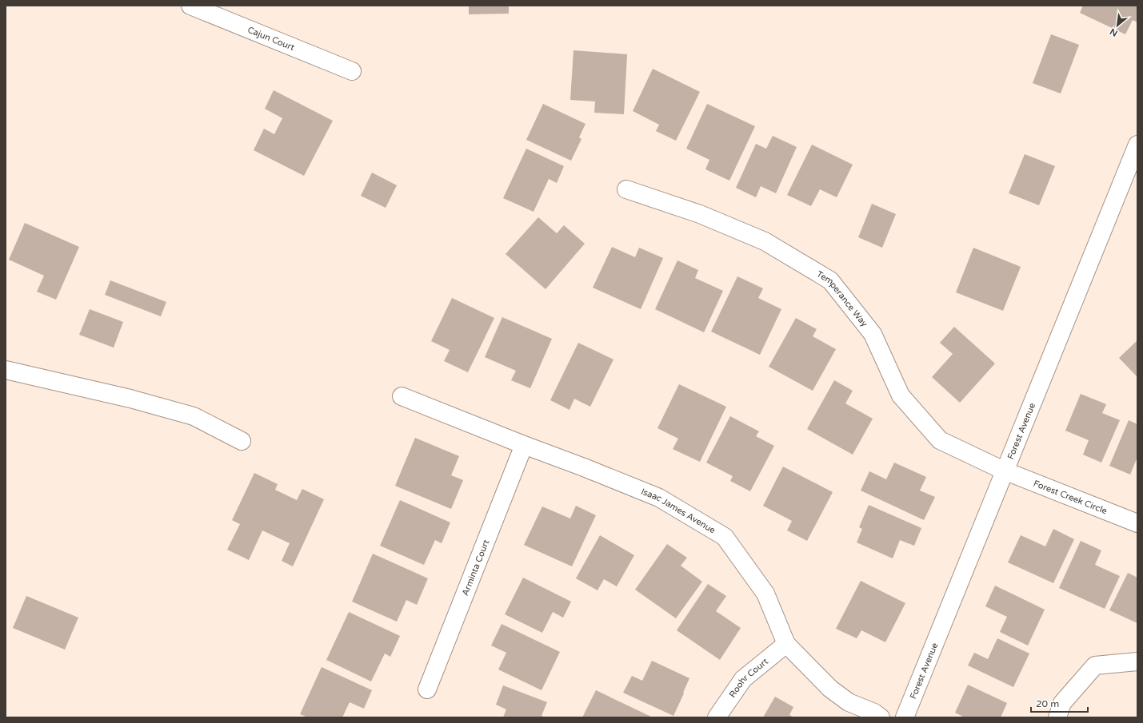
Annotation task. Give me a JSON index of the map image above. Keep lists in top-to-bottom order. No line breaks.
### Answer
{"streets":{"street":["Cajun Court","Temperance Way","Forest Avenue","Forest Creek Circle","Isaac James Avenue","Arminta Court","Roohr Court"]},"crossings":[["Temperance Way","Forest Avenue"],["Temperance Way","Forest Creek Circle"],["Forest Avenue","Forest Creek Circle"],["Isaac James Avenue","Arminta Court"],["Isaac James Avenue","Roohr Court"]],"scale_bar":"20 m","north":"bottom left"}
